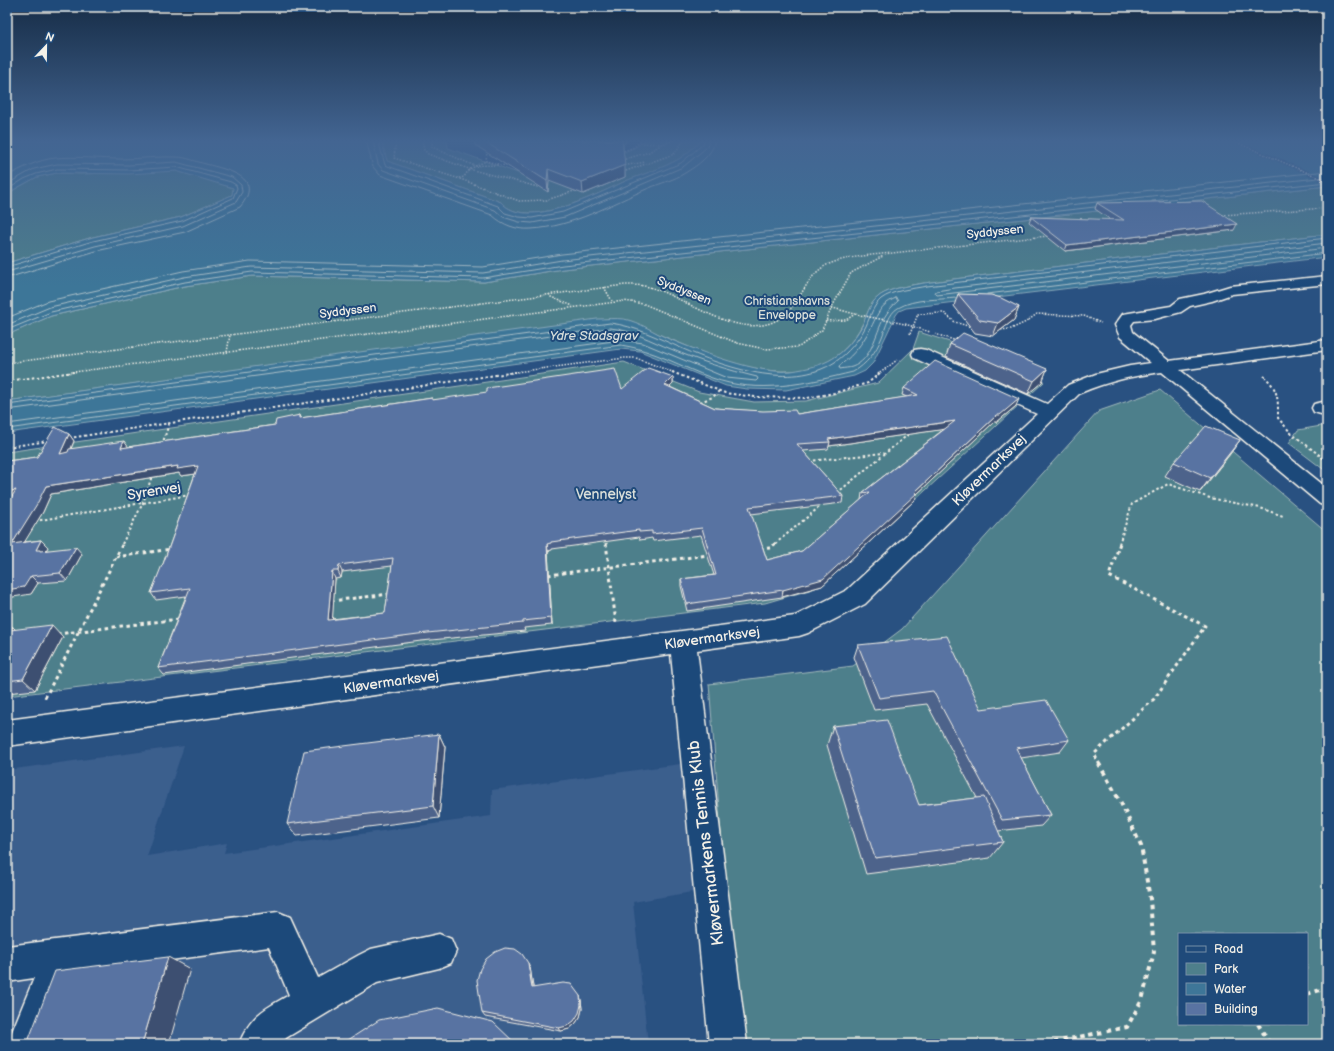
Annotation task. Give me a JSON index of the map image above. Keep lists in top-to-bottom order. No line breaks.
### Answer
{"streets":{"street":["Kløvermarksvej","Kløvermarkens Tennis Klub"],"path":["Syddyssen","Syrenvej"]},"crossings":[["Kløvermarksvej","Kløvermarkens Tennis Klub"]],"water":["Ydre Stadsgrav"],"parks":["Christianshavns Enveloppe","Vennelyst"],"legend":["Road","Park","Water","Building"],"north":"top"}
